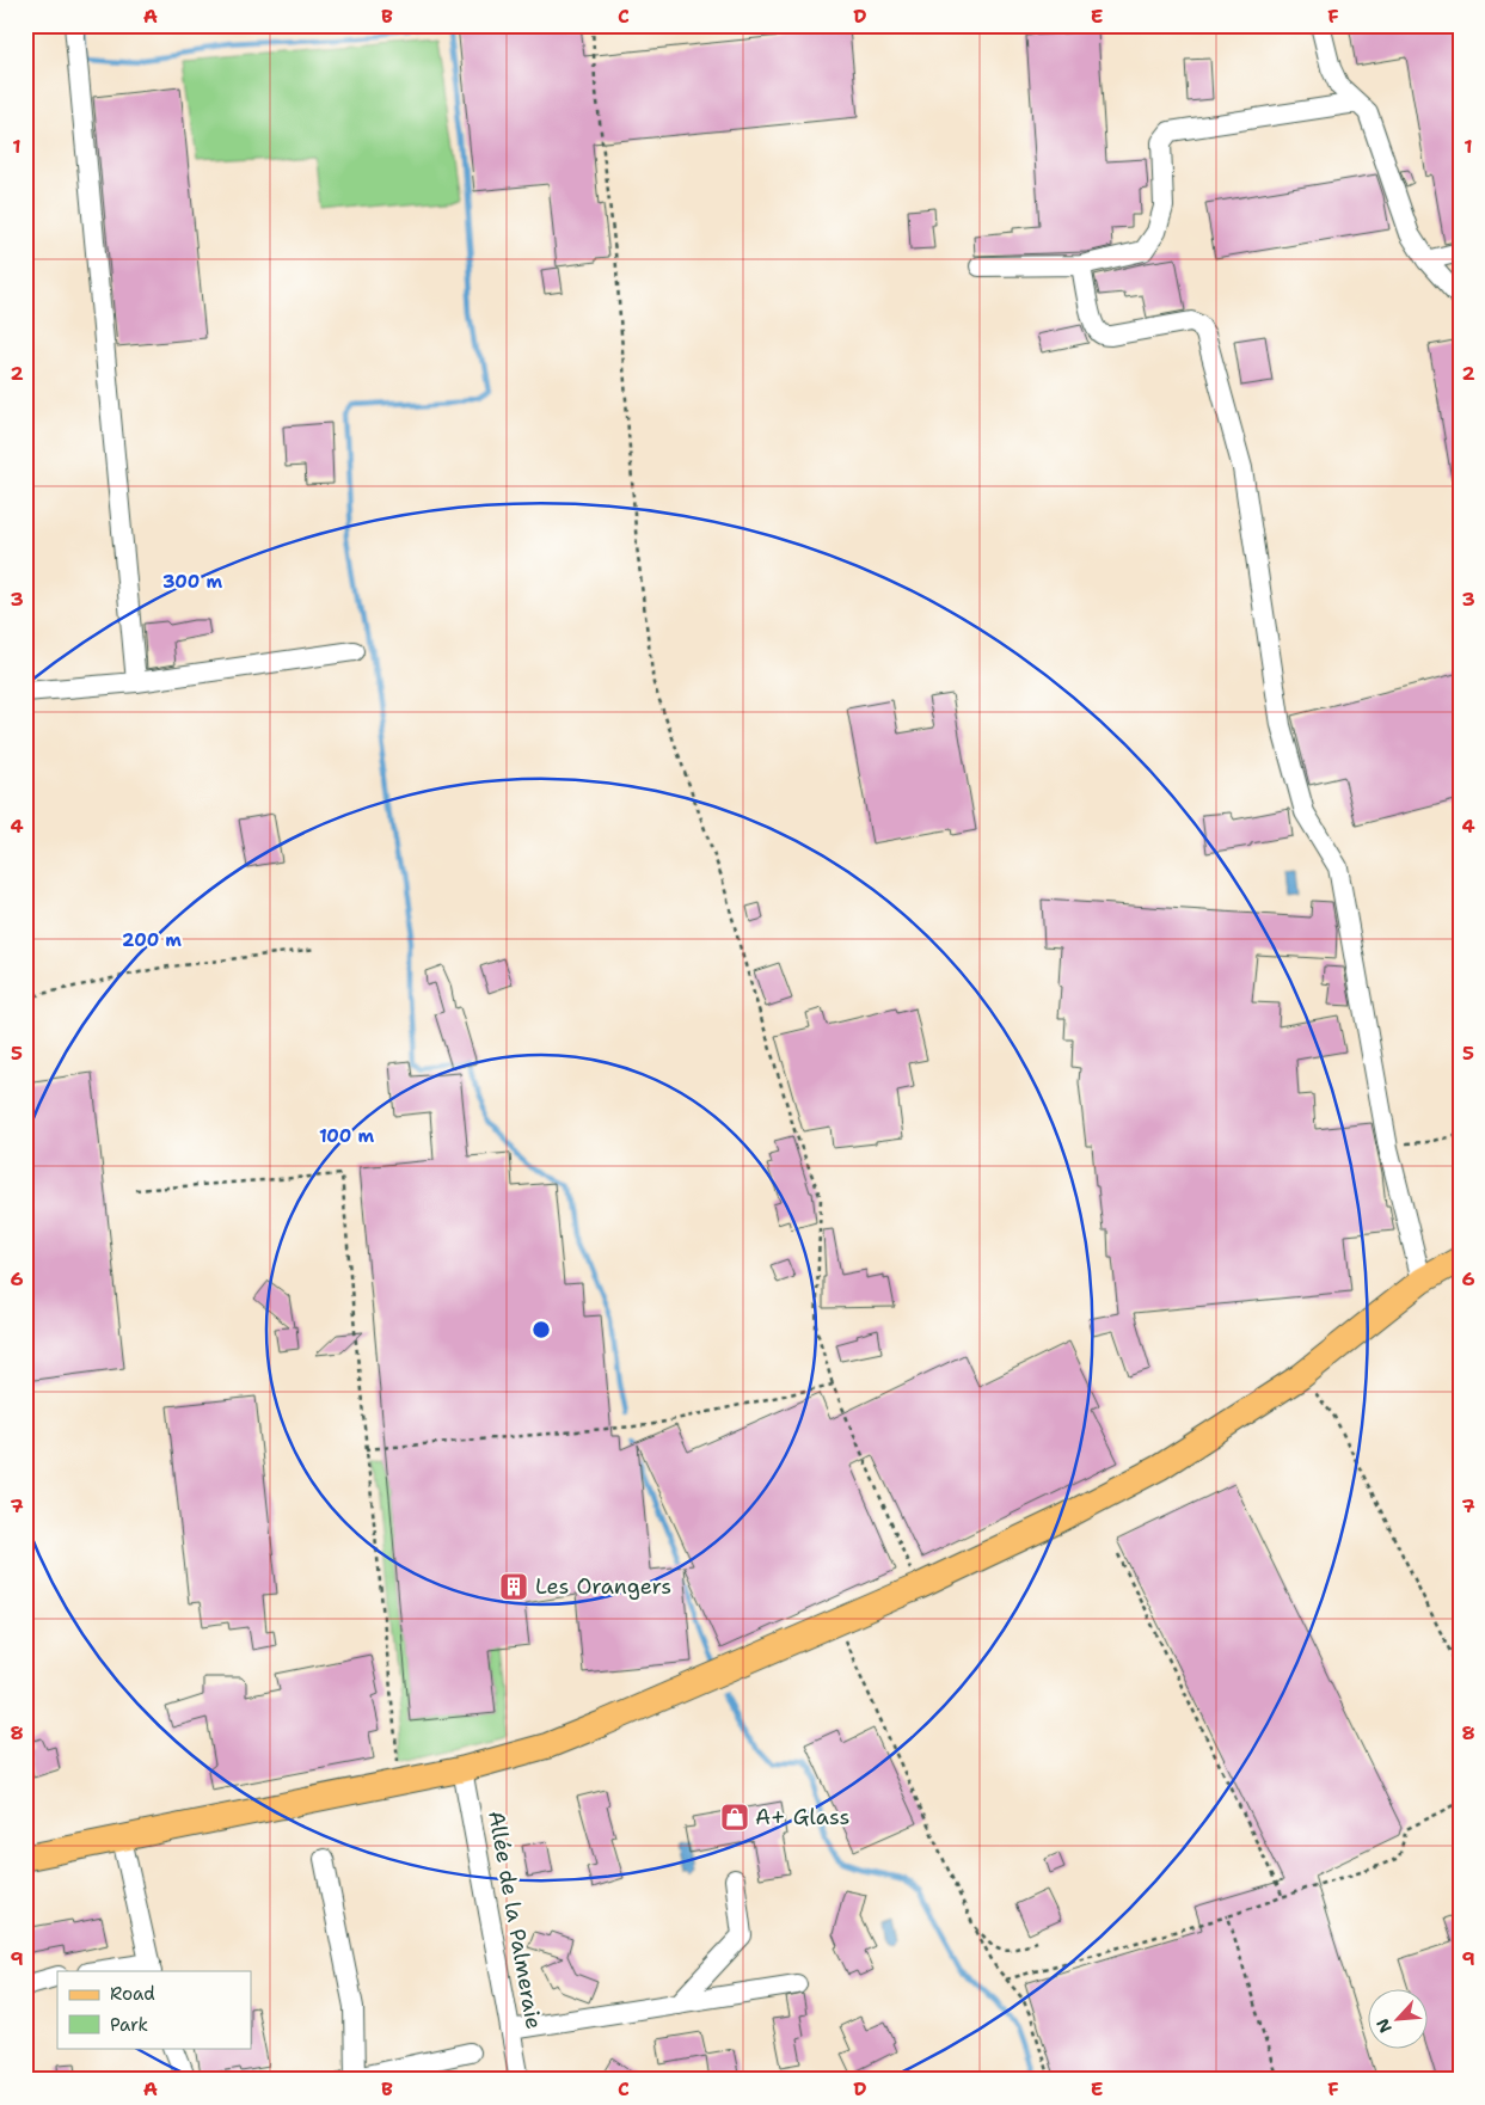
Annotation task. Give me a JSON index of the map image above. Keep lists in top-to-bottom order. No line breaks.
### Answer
{"streets":{"street":["Allée de la Palmeraie"]},"places":{"building":["Les Orangers"],"shop":["A+ Glass"]},"legend":["Road","Park"],"north":"bottom left","grid":{"columns":["A","B","C","D","E","F"],"rows":["1","2","3","4","5","6","7","8","9"]},"rings":["300 m","200 m","100 m"]}
